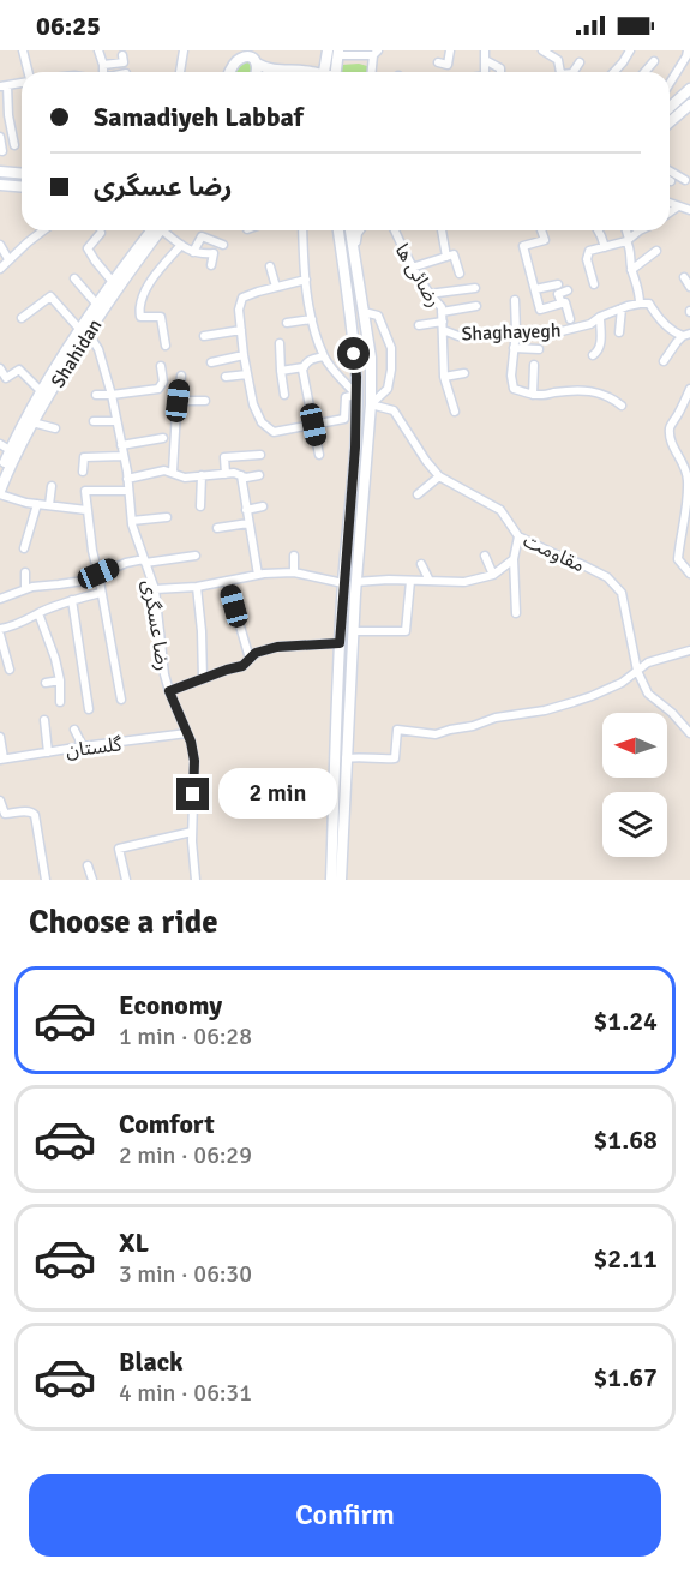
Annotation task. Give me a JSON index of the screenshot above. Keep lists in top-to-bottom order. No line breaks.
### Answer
{"streets":{"main road":["Shahidan"],"street":["رضائی ها","Shaghayegh","مقاومت","رضا عسگری","گلستان"]},"crossings":[["رضائی ها","Shaghayegh"],["Shahidan","رضا عسگری"],["رضا عسگری","گلستان"]],"north":"left","page":{"status":"06:25","banner":["Samadiyeh Labbaf","رضا عسگری"],"bubble":"2 min","heading":"Choose a ride","list":[{"name":"Economy","note":"1 min · 06:28","value":"$1.24"},{"name":"Comfort","note":"2 min · 06:29","value":"$1.68"},{"name":"XL","note":"3 min · 06:30","value":"$2.11"},{"name":"Black","note":"4 min · 06:31","value":"$1.67"}],"buttons":"Confirm"}}
